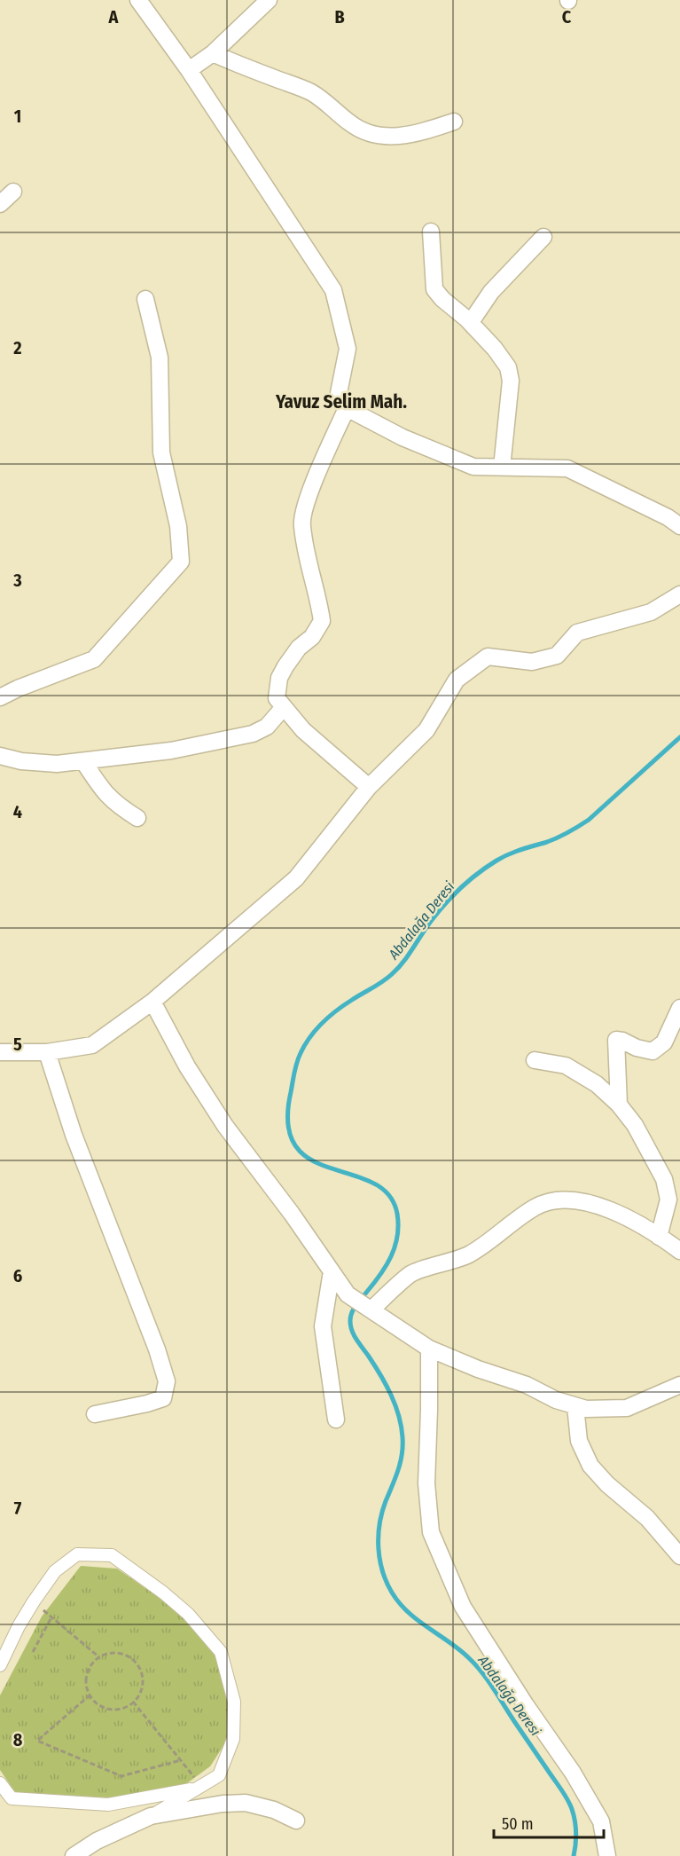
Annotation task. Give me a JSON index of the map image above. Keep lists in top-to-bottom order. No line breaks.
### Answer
{"districts":["Yavuz Selim Mah."],"water":["Abdalağa Deresi"],"scale_bar":"50 m","grid":{"columns":["A","B","C"],"rows":["1","2","3","4","5","6","7","8"]}}
